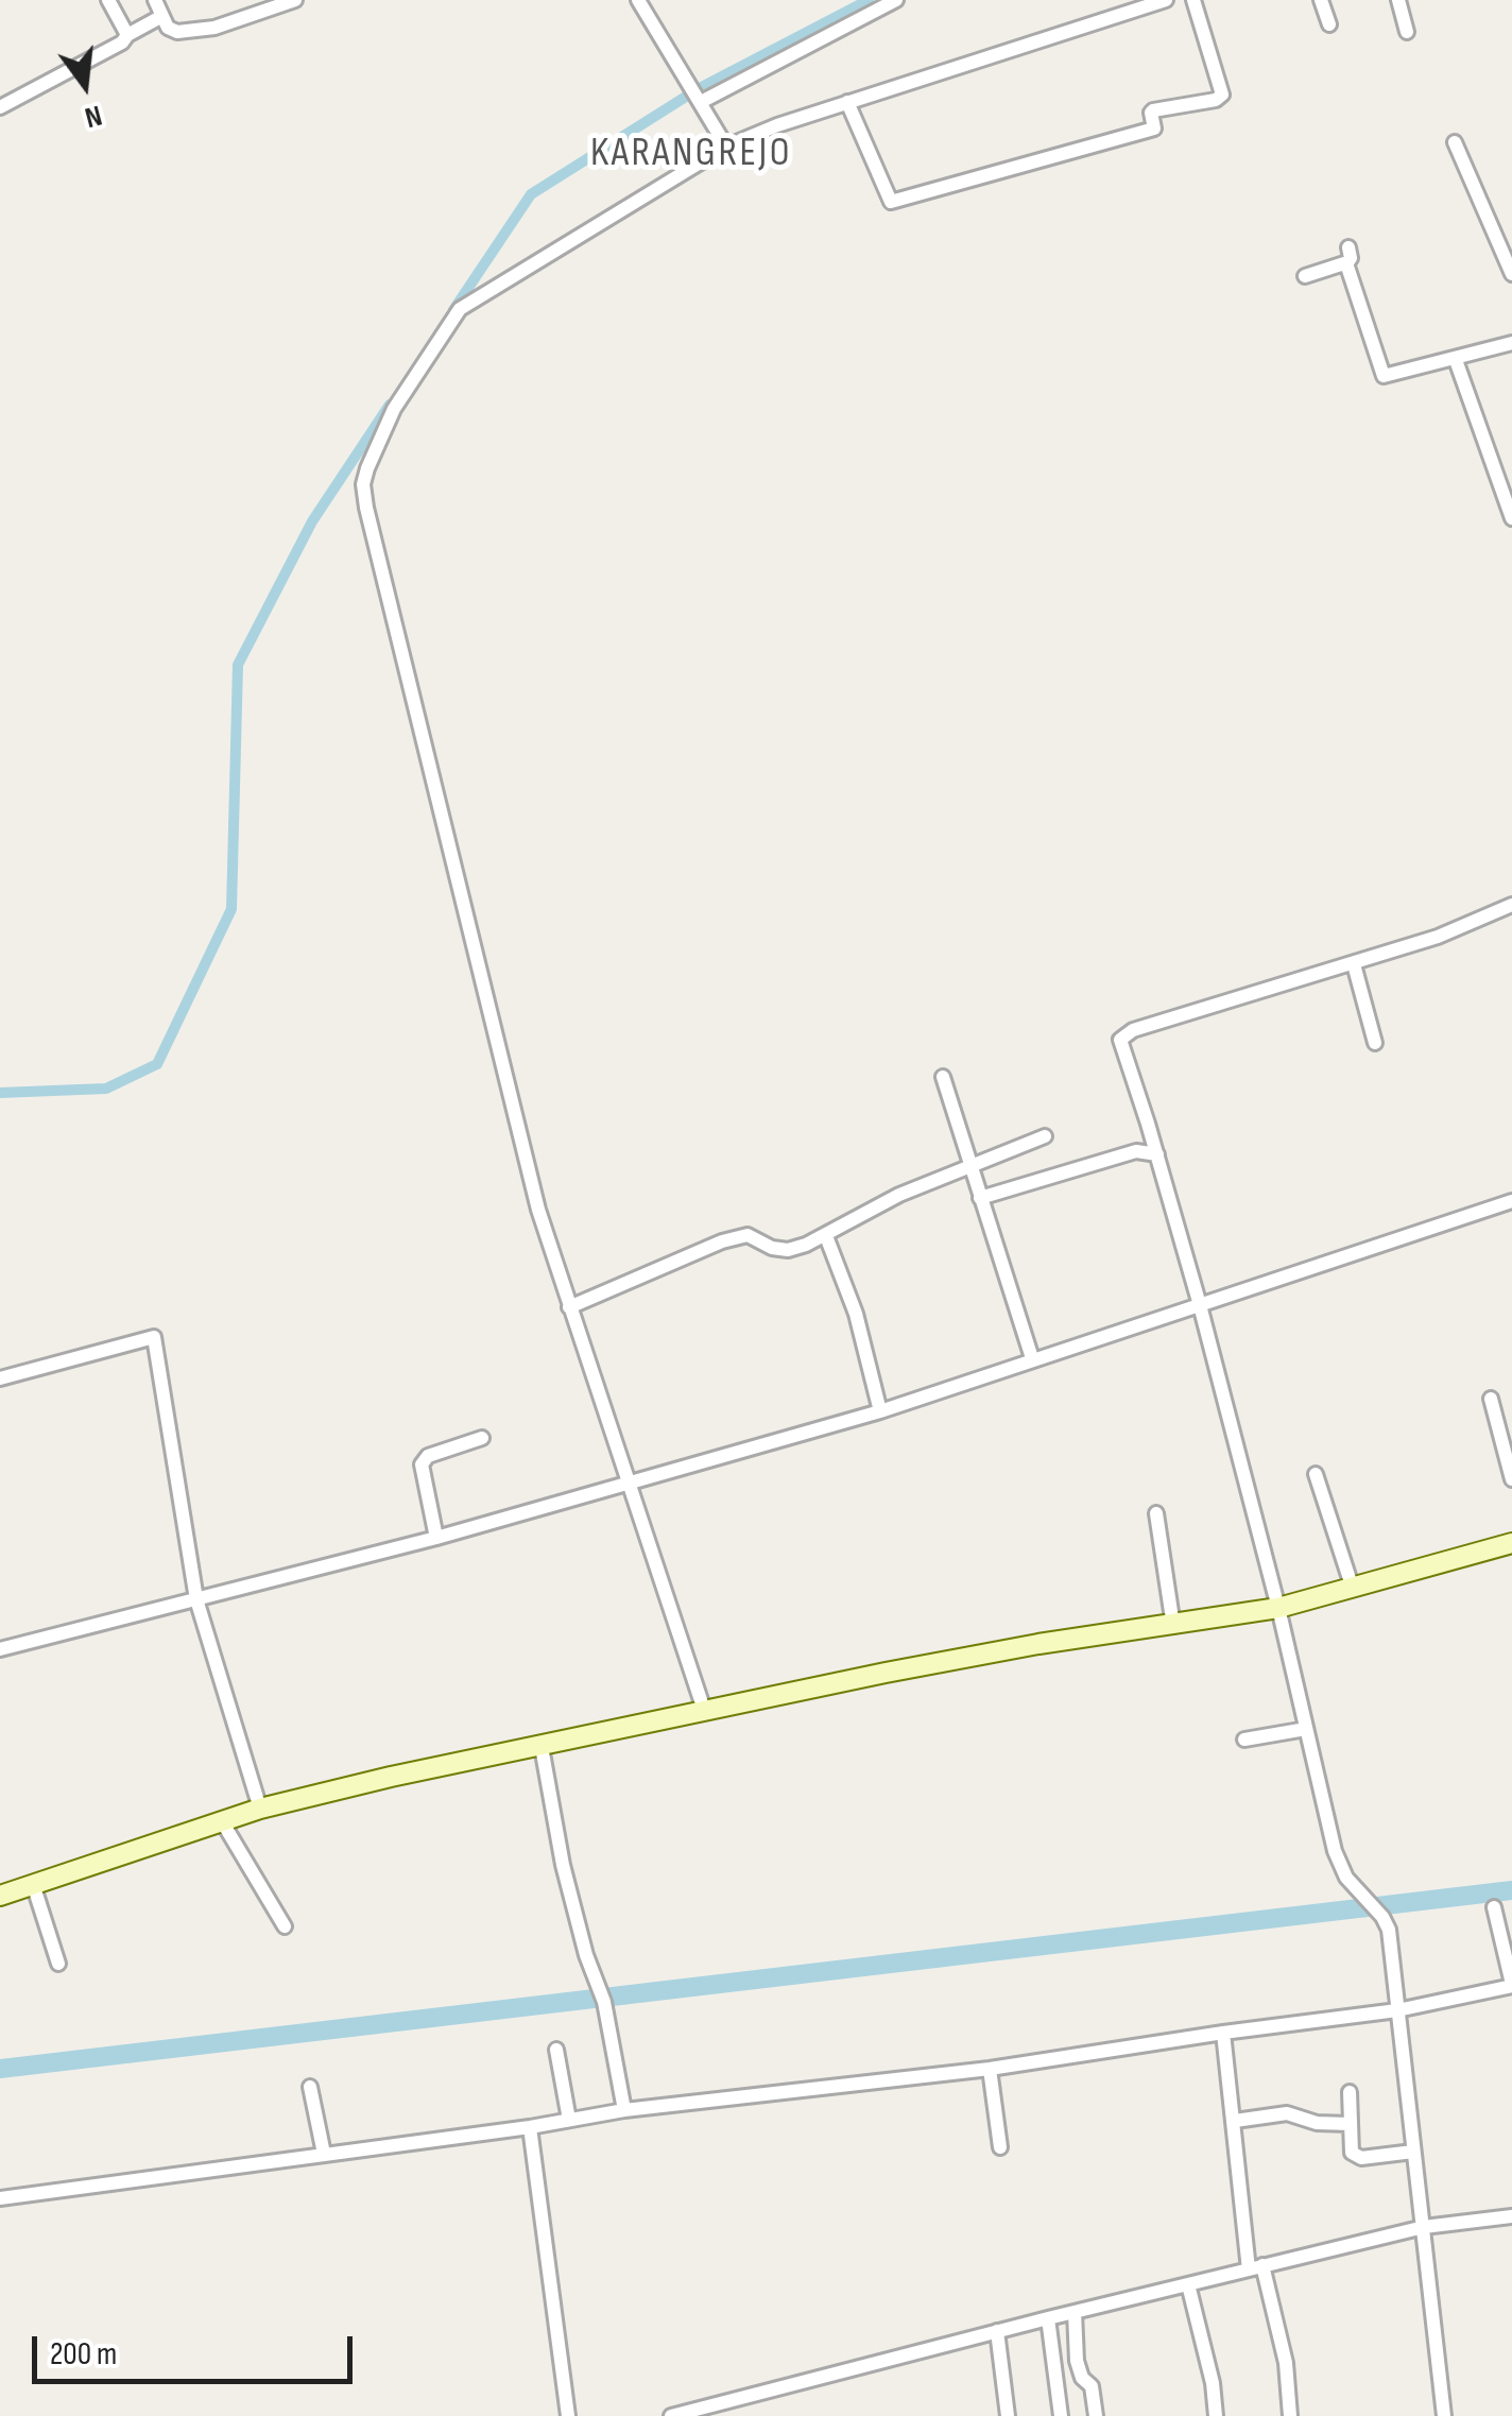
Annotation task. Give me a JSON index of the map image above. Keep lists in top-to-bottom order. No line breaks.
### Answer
{"districts":["KARANGREJO"],"scale_bar":"200 m","north":"bottom"}
